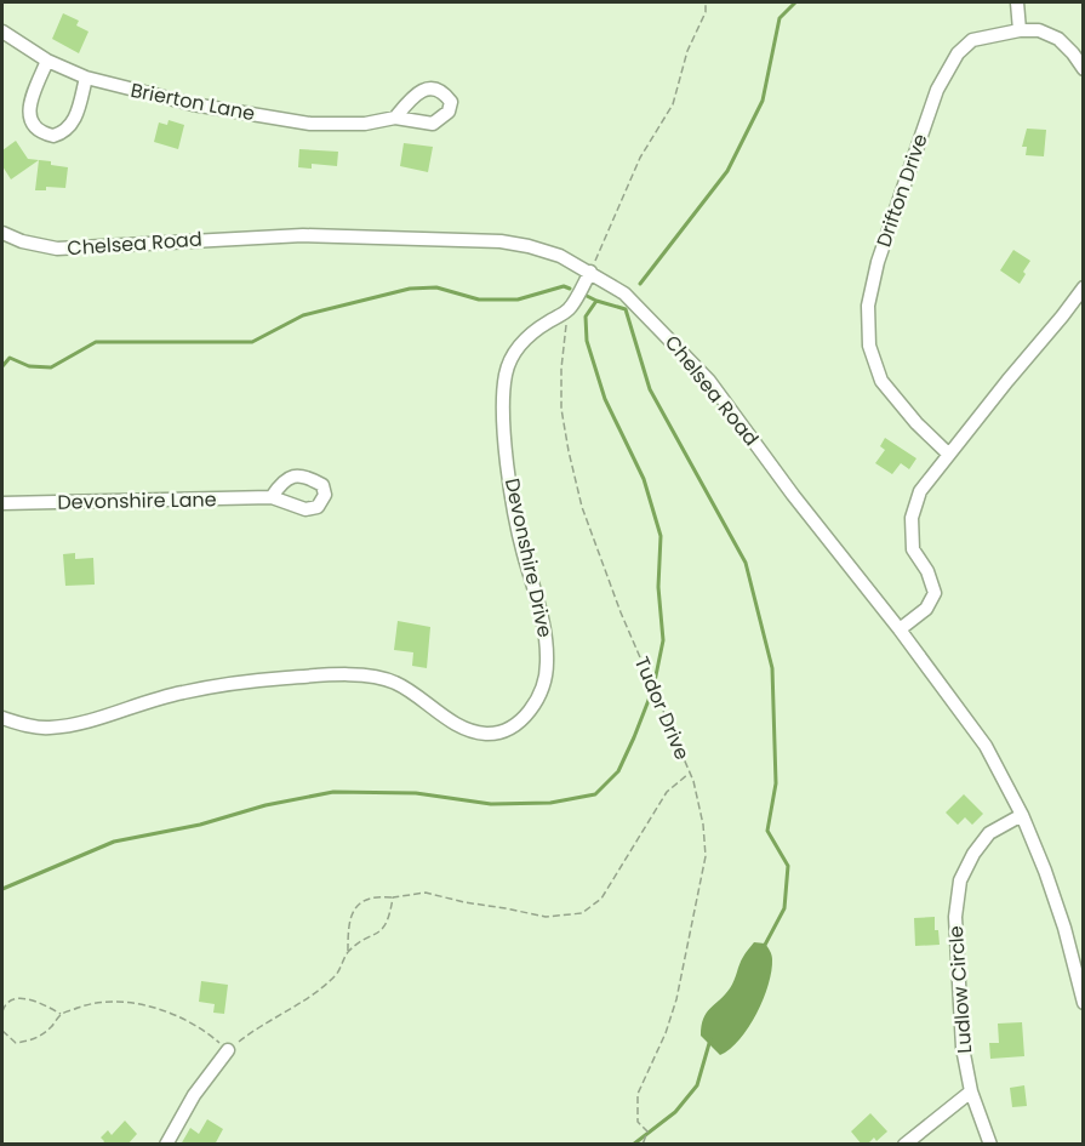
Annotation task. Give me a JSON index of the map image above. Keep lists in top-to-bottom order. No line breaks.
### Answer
{"streets":{"street":["Brierton Lane","Drifton Drive","Chelsea Road","Devonshire Lane","Devonshire Drive","Ludlow Circle"],"path":["Tudor Drive"]},"crossings":[["Chelsea Road","Ludlow Circle"],["Devonshire Drive","Tudor Drive"]]}
